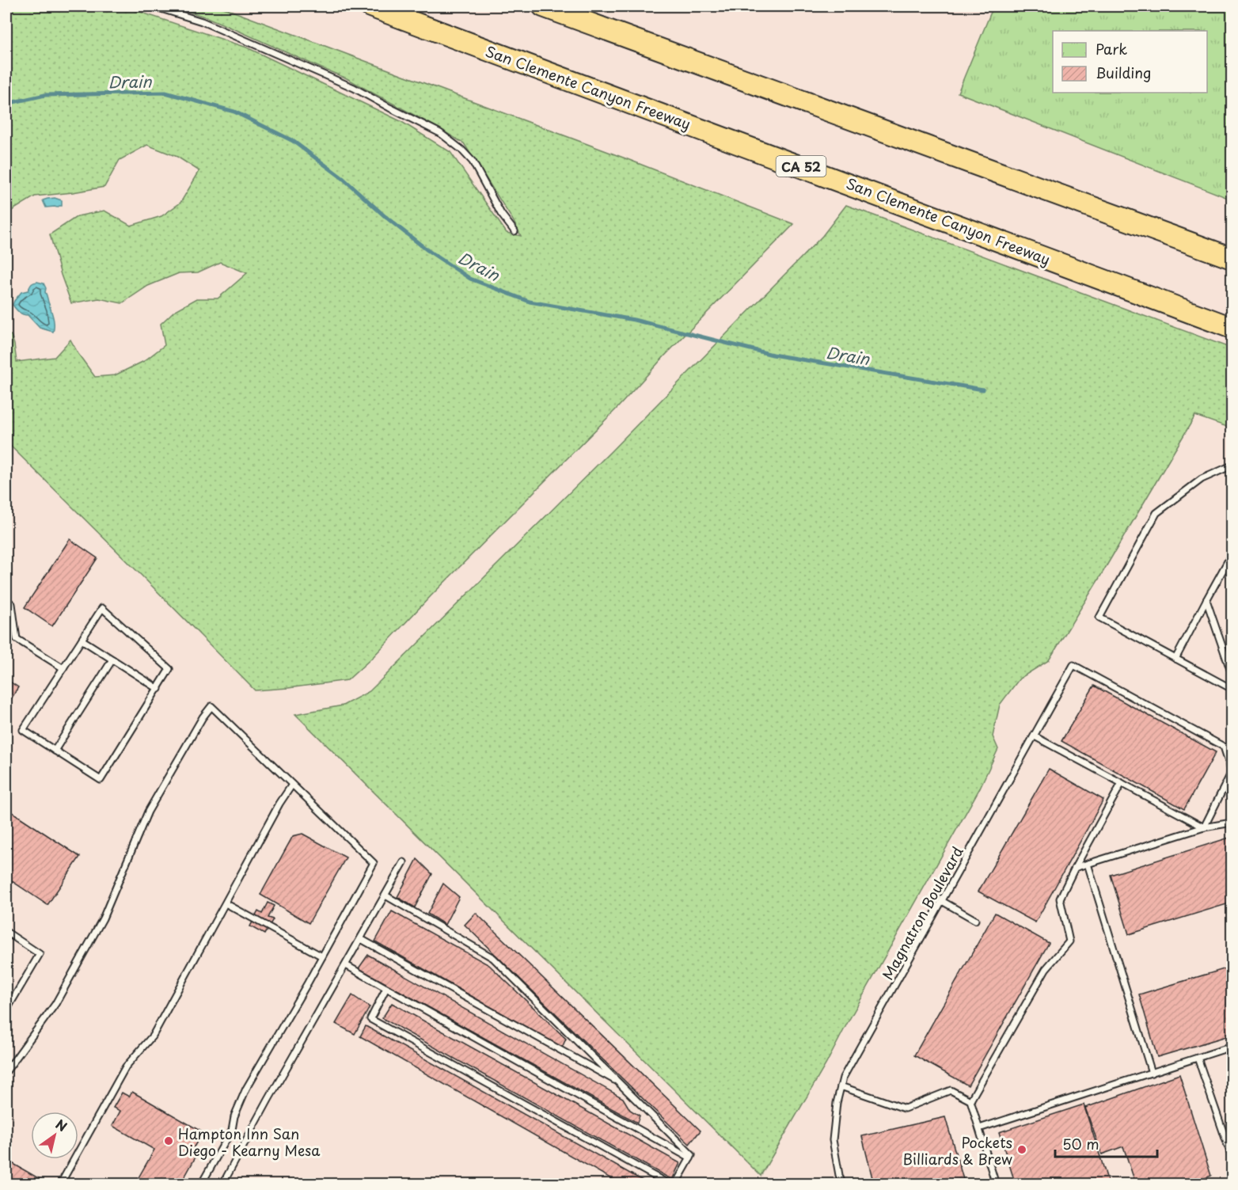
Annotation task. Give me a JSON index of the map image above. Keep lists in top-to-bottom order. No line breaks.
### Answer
{"streets":{"highway":["San Clemente Canyon Freeway","CA 52"],"lane":["Magnatron Boulevard"]},"water":["Drain"],"places":["Hampton Inn San Diego - Kearny Mesa","Pockets Billiards & Brew"],"legend":["Park","Building"],"scale_bar":"50 m","north":"top right"}
